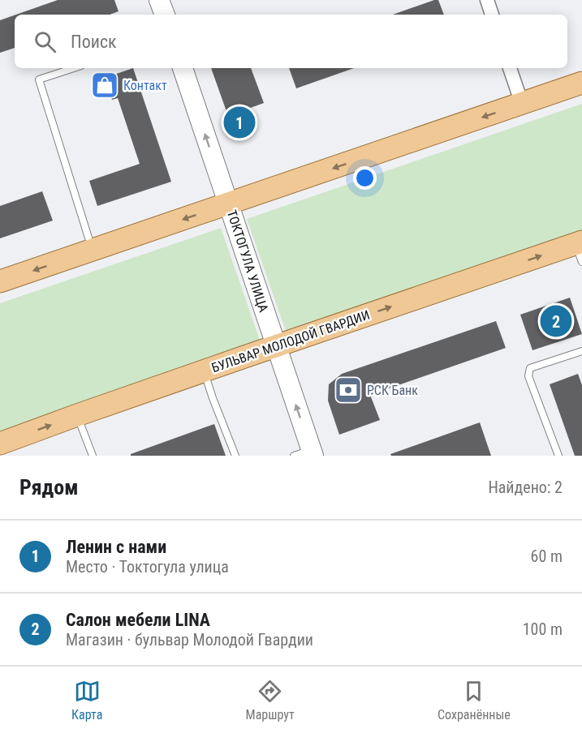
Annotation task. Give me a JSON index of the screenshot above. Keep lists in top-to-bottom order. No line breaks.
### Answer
{"streets":{"main road":["ТОКТОГУЛА УЛИЦА","БУЛЬВАР МОЛОДОЙ ГВАРДИИ"]},"crossings":[["ТОКТОГУЛА УЛИЦА","БУЛЬВАР МОЛОДОЙ ГВАРДИИ"]],"one_way":["ТОКТОГУЛА УЛИЦА"],"places":{"shop":["Контакт"],"bank":["РСК Банк"]},"page":{"search":"Поиск","pins":["1","2"],"heading":["Рядом","Найдено: 2"],"list":[{"mark":"1","name":"Ленин с нами","note":"Место · Токтогула улица","value":"60 m"},{"mark":"2","name":"Салон мебели LINA","note":"Магазин · бульвар Молодой Гвардии","value":"100 m"}],"nav":["Карта","Маршрут","Сохранённые"]}}
